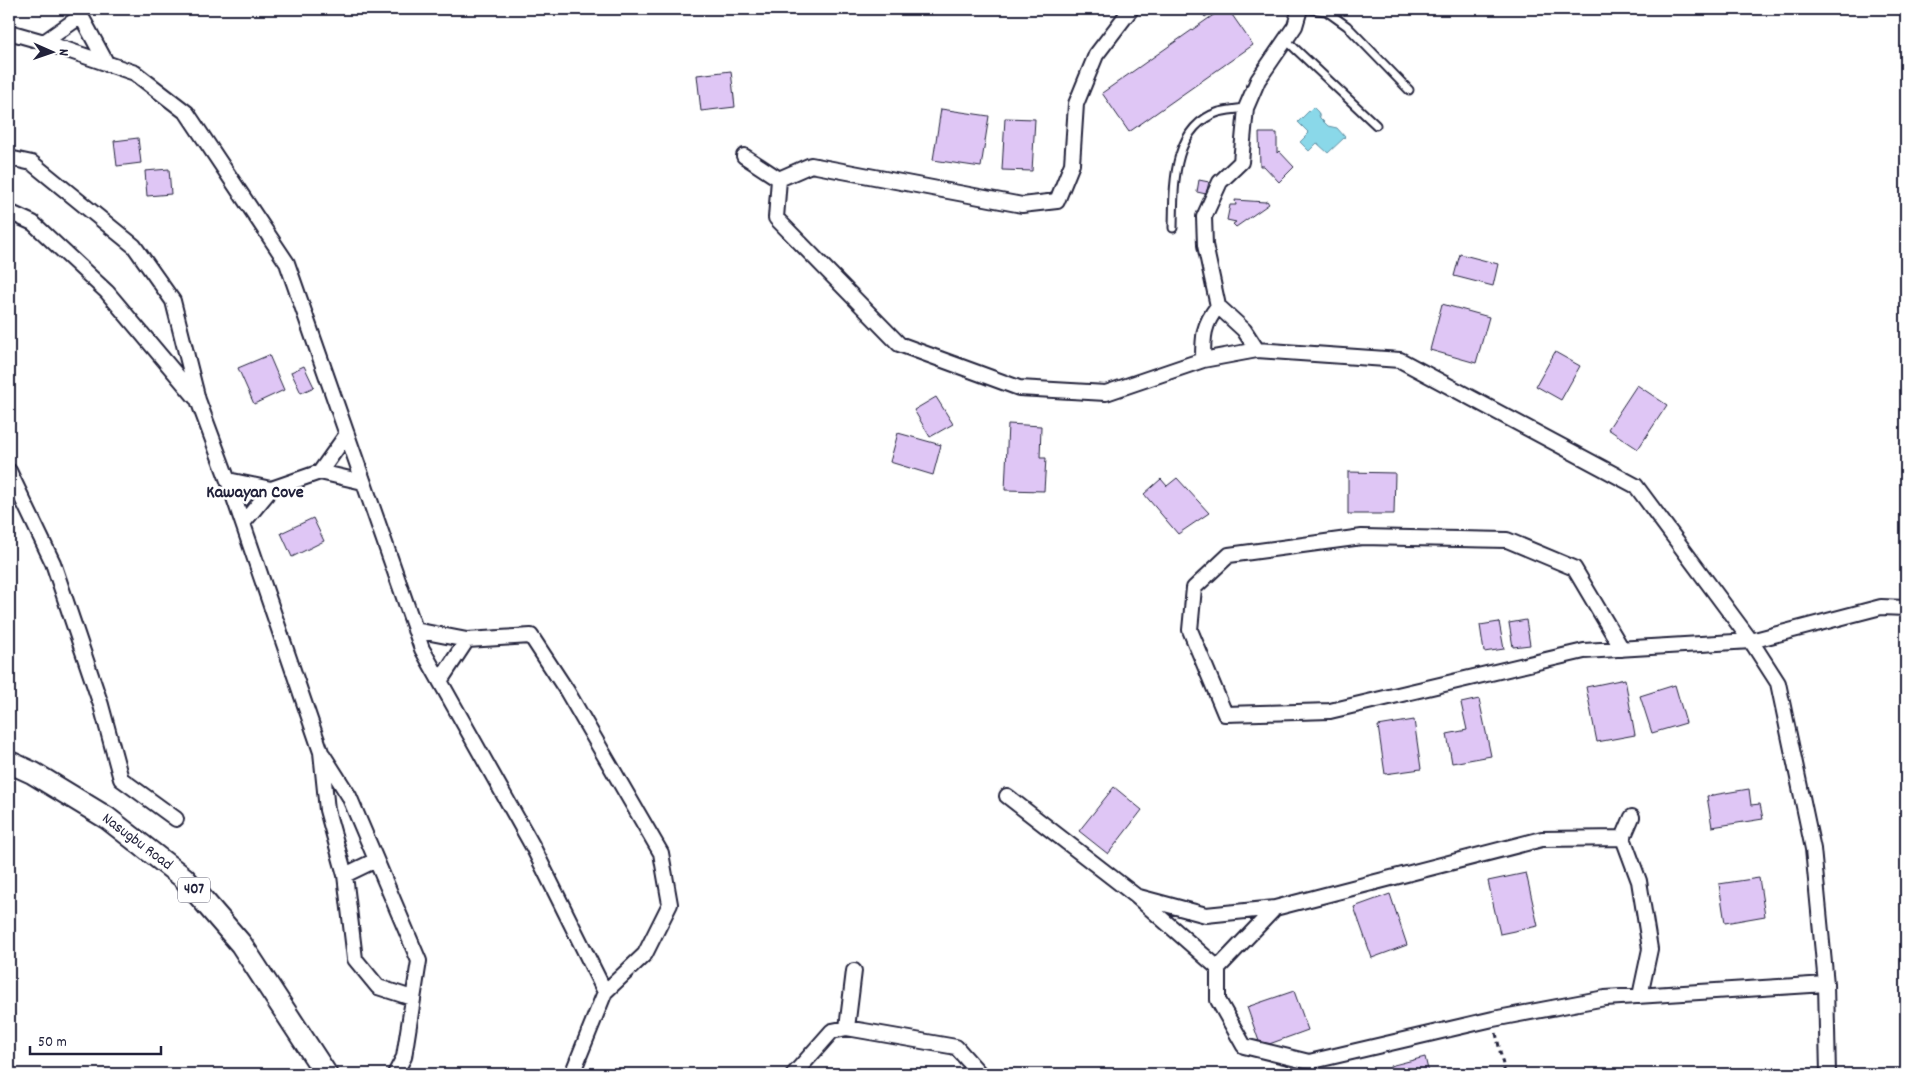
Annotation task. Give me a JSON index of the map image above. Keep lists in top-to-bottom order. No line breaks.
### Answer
{"streets":{"main road":["Nasugbu Road","407"]},"districts":["Kawayan Cove"],"scale_bar":"50 m","north":"right"}
